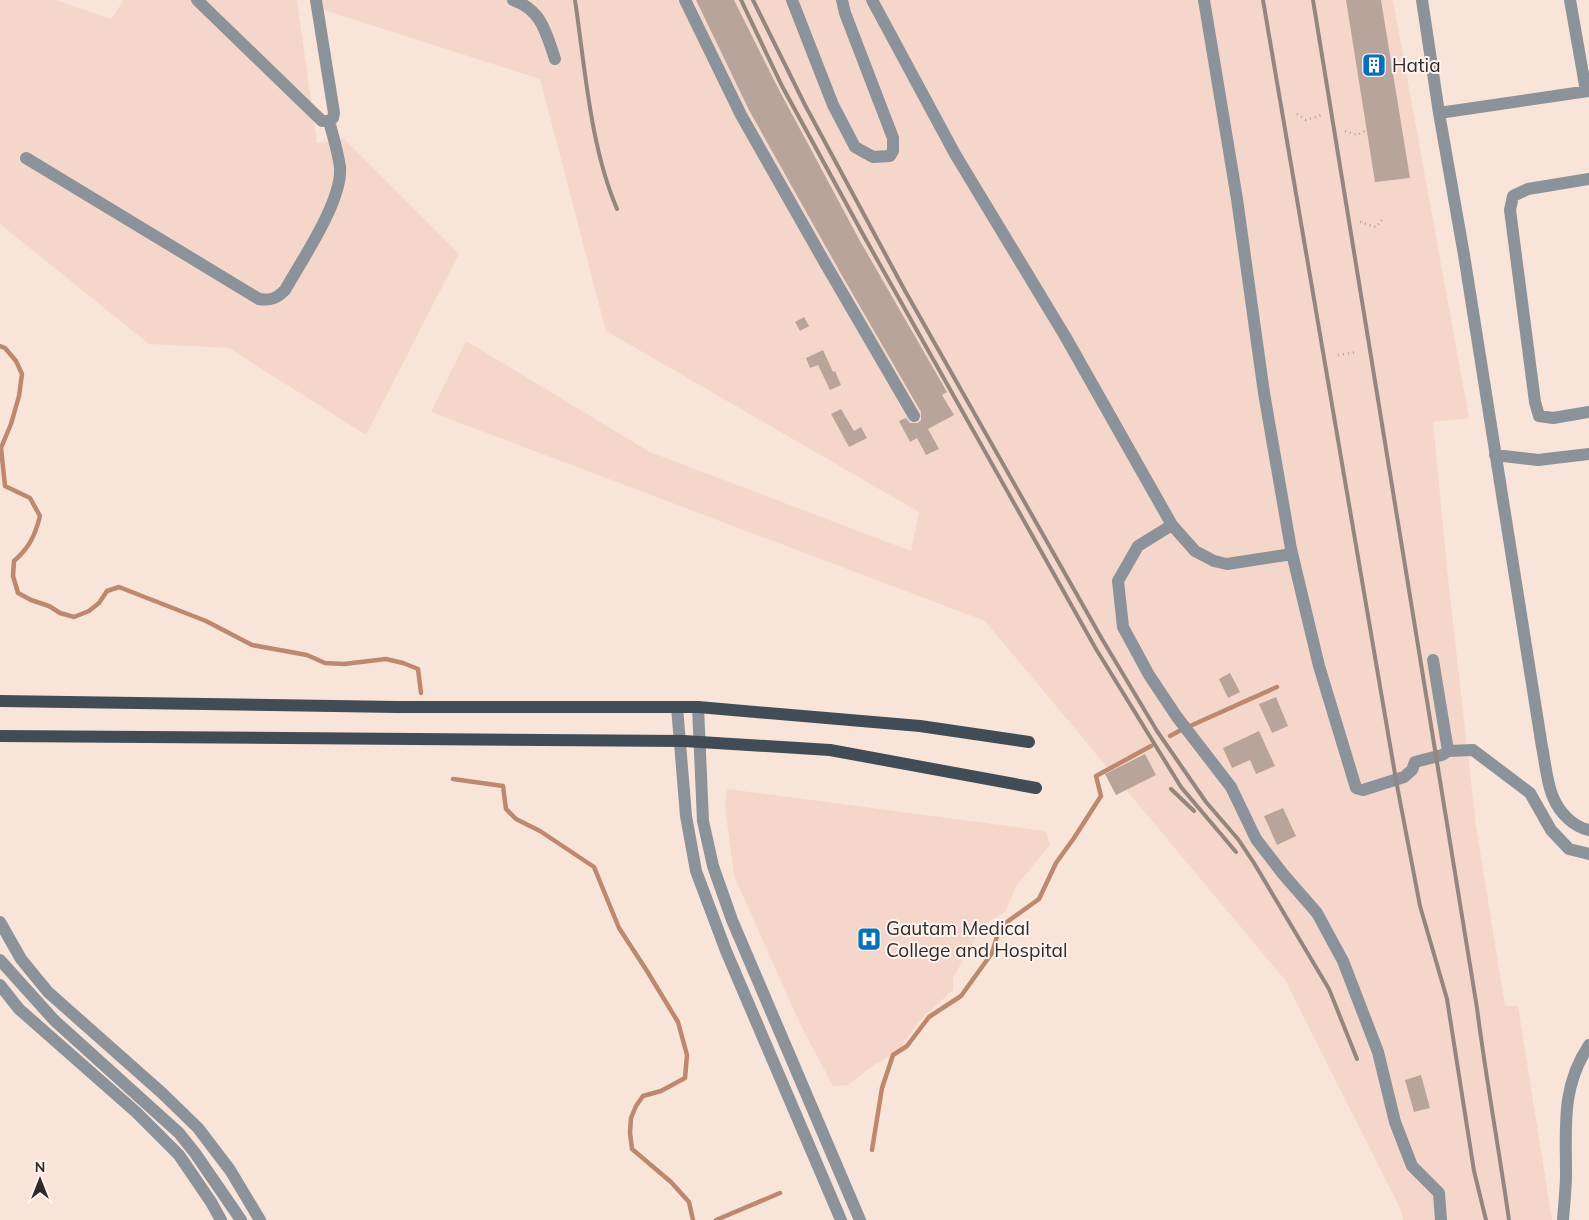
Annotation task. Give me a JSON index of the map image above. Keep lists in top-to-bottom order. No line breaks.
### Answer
{"places":{"building":["Hatia"],"hospital":["Gautam Medical College and Hospital"]},"north":"top"}
